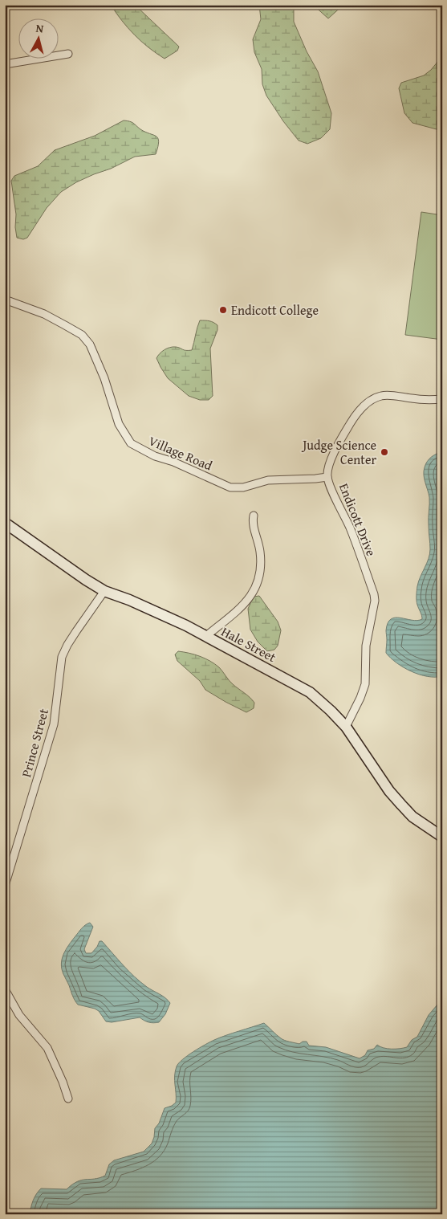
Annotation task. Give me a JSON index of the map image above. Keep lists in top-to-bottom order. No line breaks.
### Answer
{"streets":{"main road":["Hale Street"],"street":["Village Road","Endicott Drive","Prince Street"]},"crossings":[["Village Road","Endicott Drive"],["Endicott Drive","Hale Street"],["Hale Street","Prince Street"]],"places":["Endicott College","Judge Science Center"],"north":"top"}
